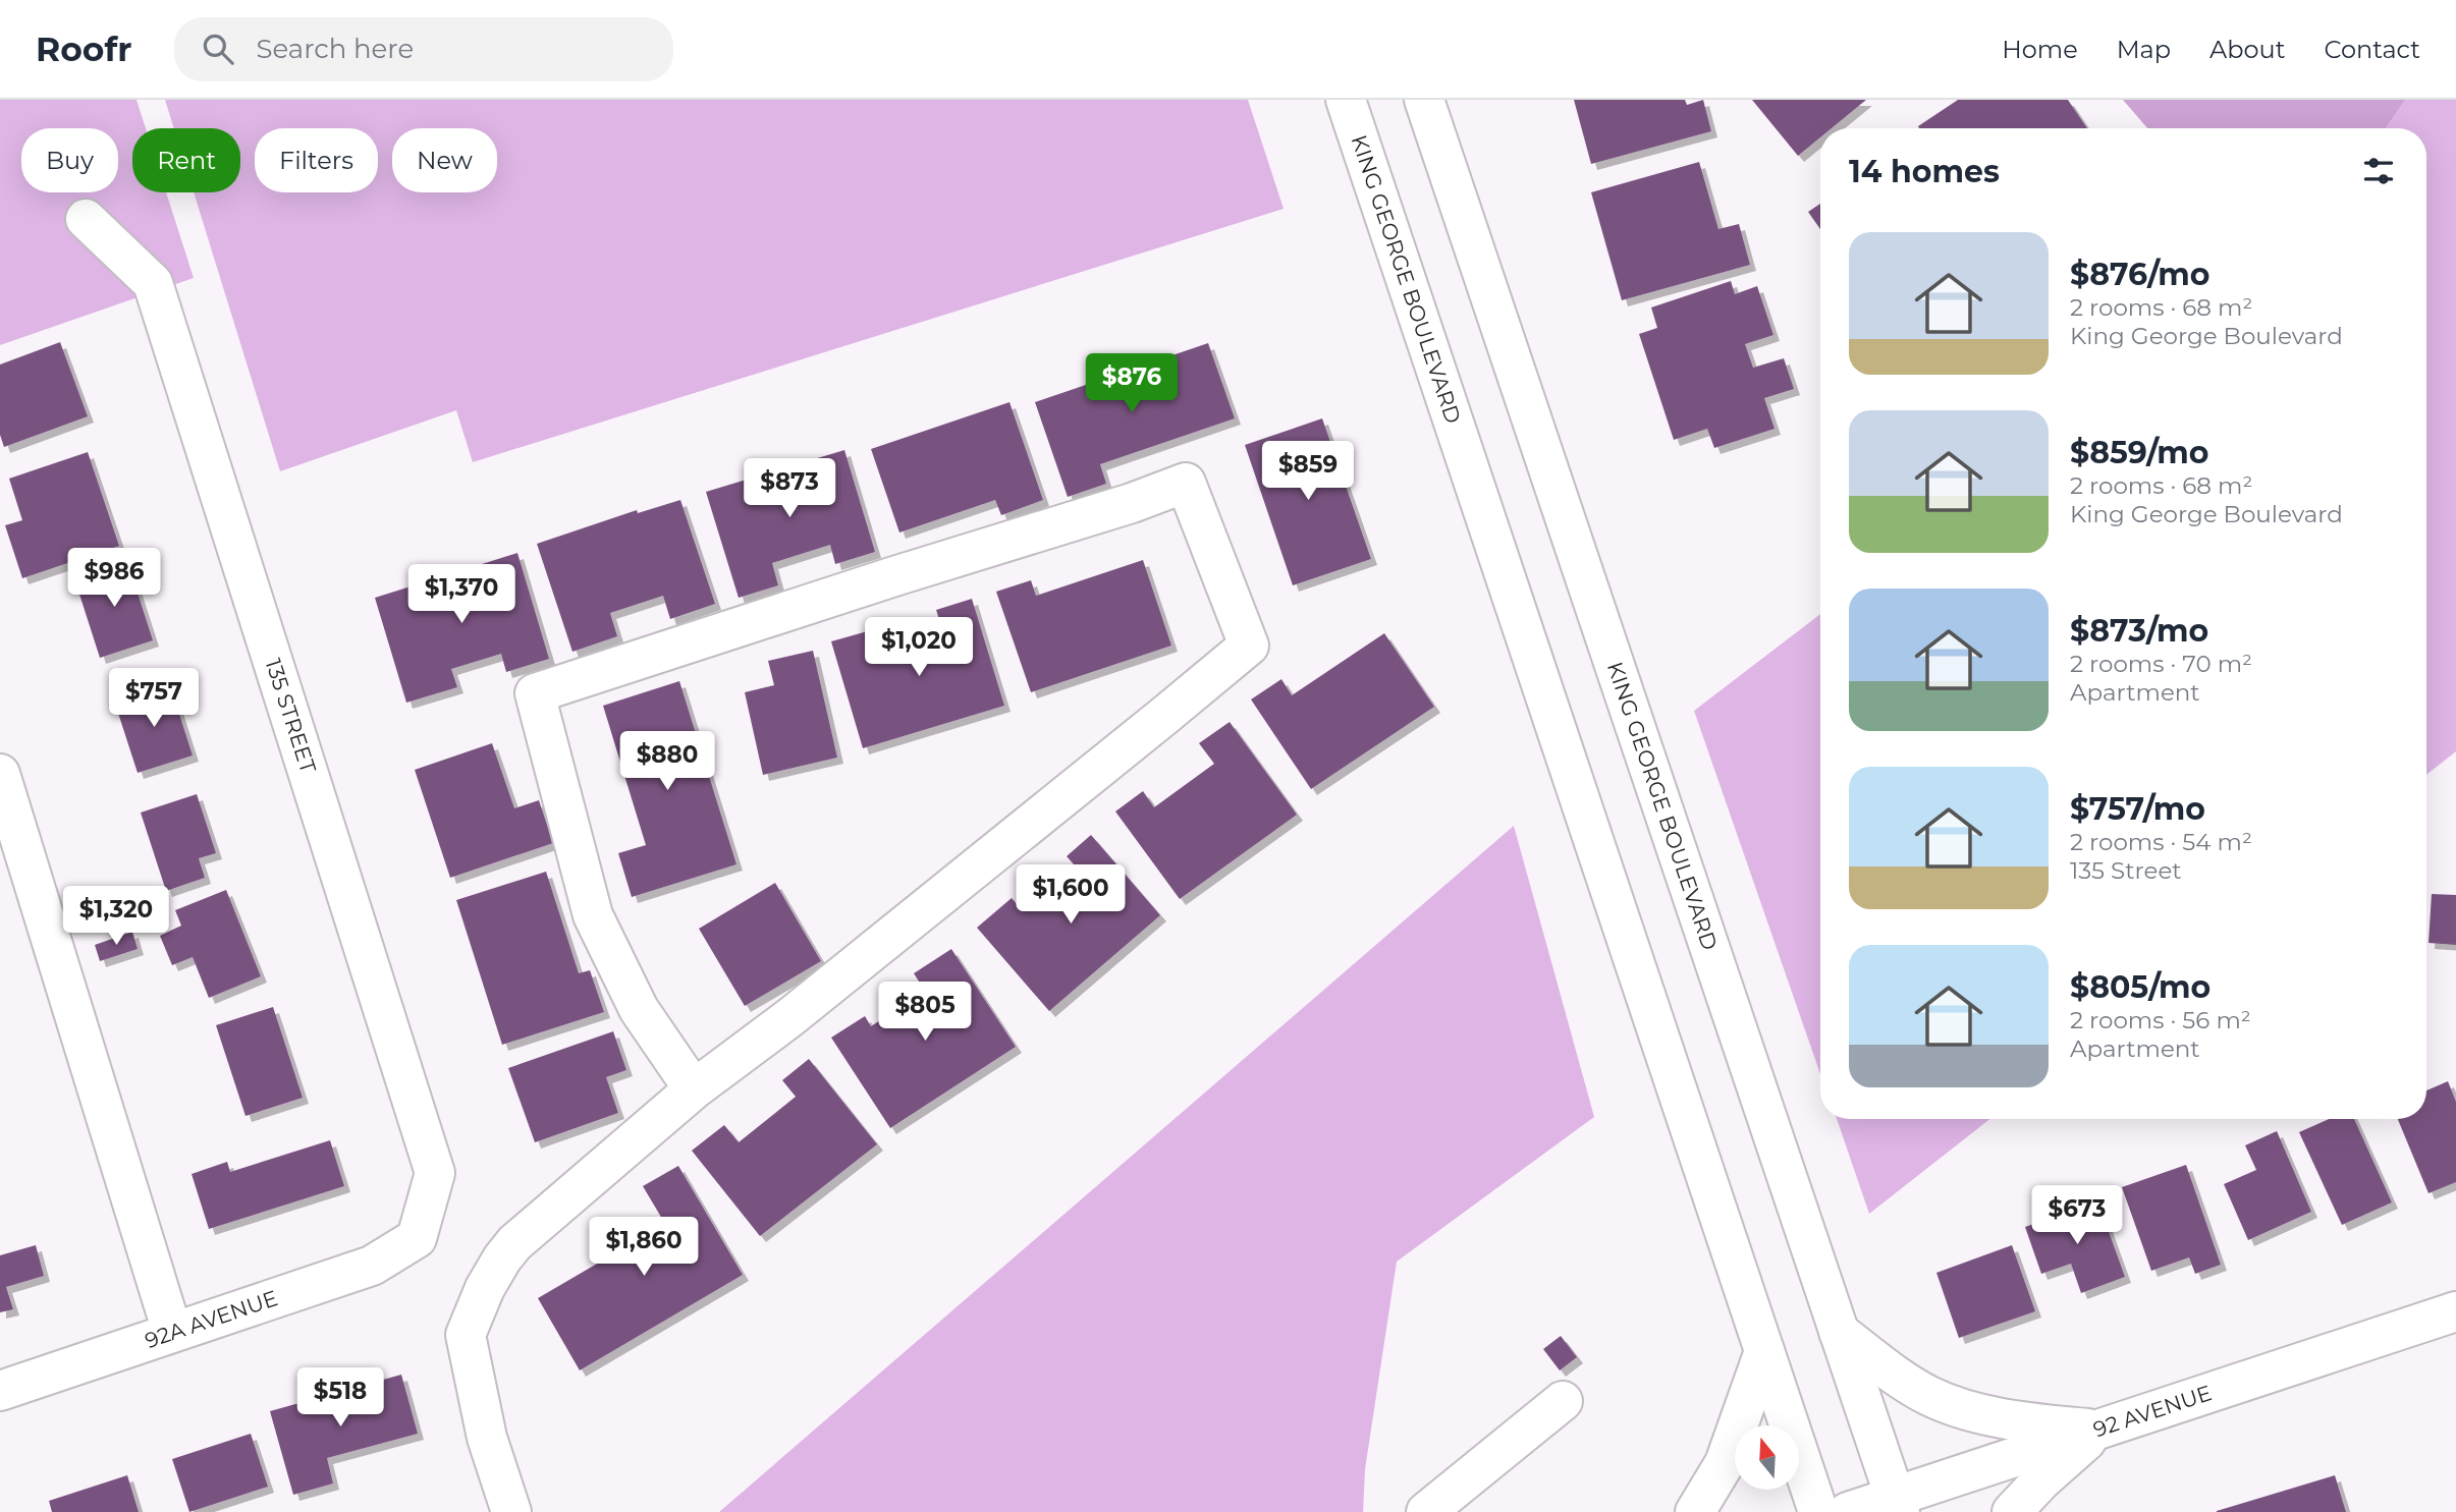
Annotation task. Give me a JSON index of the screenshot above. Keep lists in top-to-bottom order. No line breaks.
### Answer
{"streets":{"main road":["KING GEORGE BOULEVARD","135 STREET","92A AVENUE","92 AVENUE"]},"crossings":[["KING GEORGE BOULEVARD","92 AVENUE"],["135 STREET","92A AVENUE"]],"north":"top","page":{"header":"Roofr","search":"Search here","nav":["Home","Map","About","Contact"],"chip":["Buy","Rent","Filters","New"],"heading":"14 homes","list":[{"name":"$876/mo","note":"2 rooms · 68 m² · King George Boulevard"},{"name":"$859/mo","note":"2 rooms · 68 m² · King George Boulevard"},{"name":"$873/mo","note":"2 rooms · 70 m² · Apartment"},{"name":"$757/mo","note":"2 rooms · 54 m² · 135 Street"},{"name":"$805/mo","note":"2 rooms · 56 m² · Apartment"}],"price":["$876","$859","$873","$986","$1,370","$1,020","$757","$880","$1,600","$1,320","$805","$673","$1,860","$518"]}}
